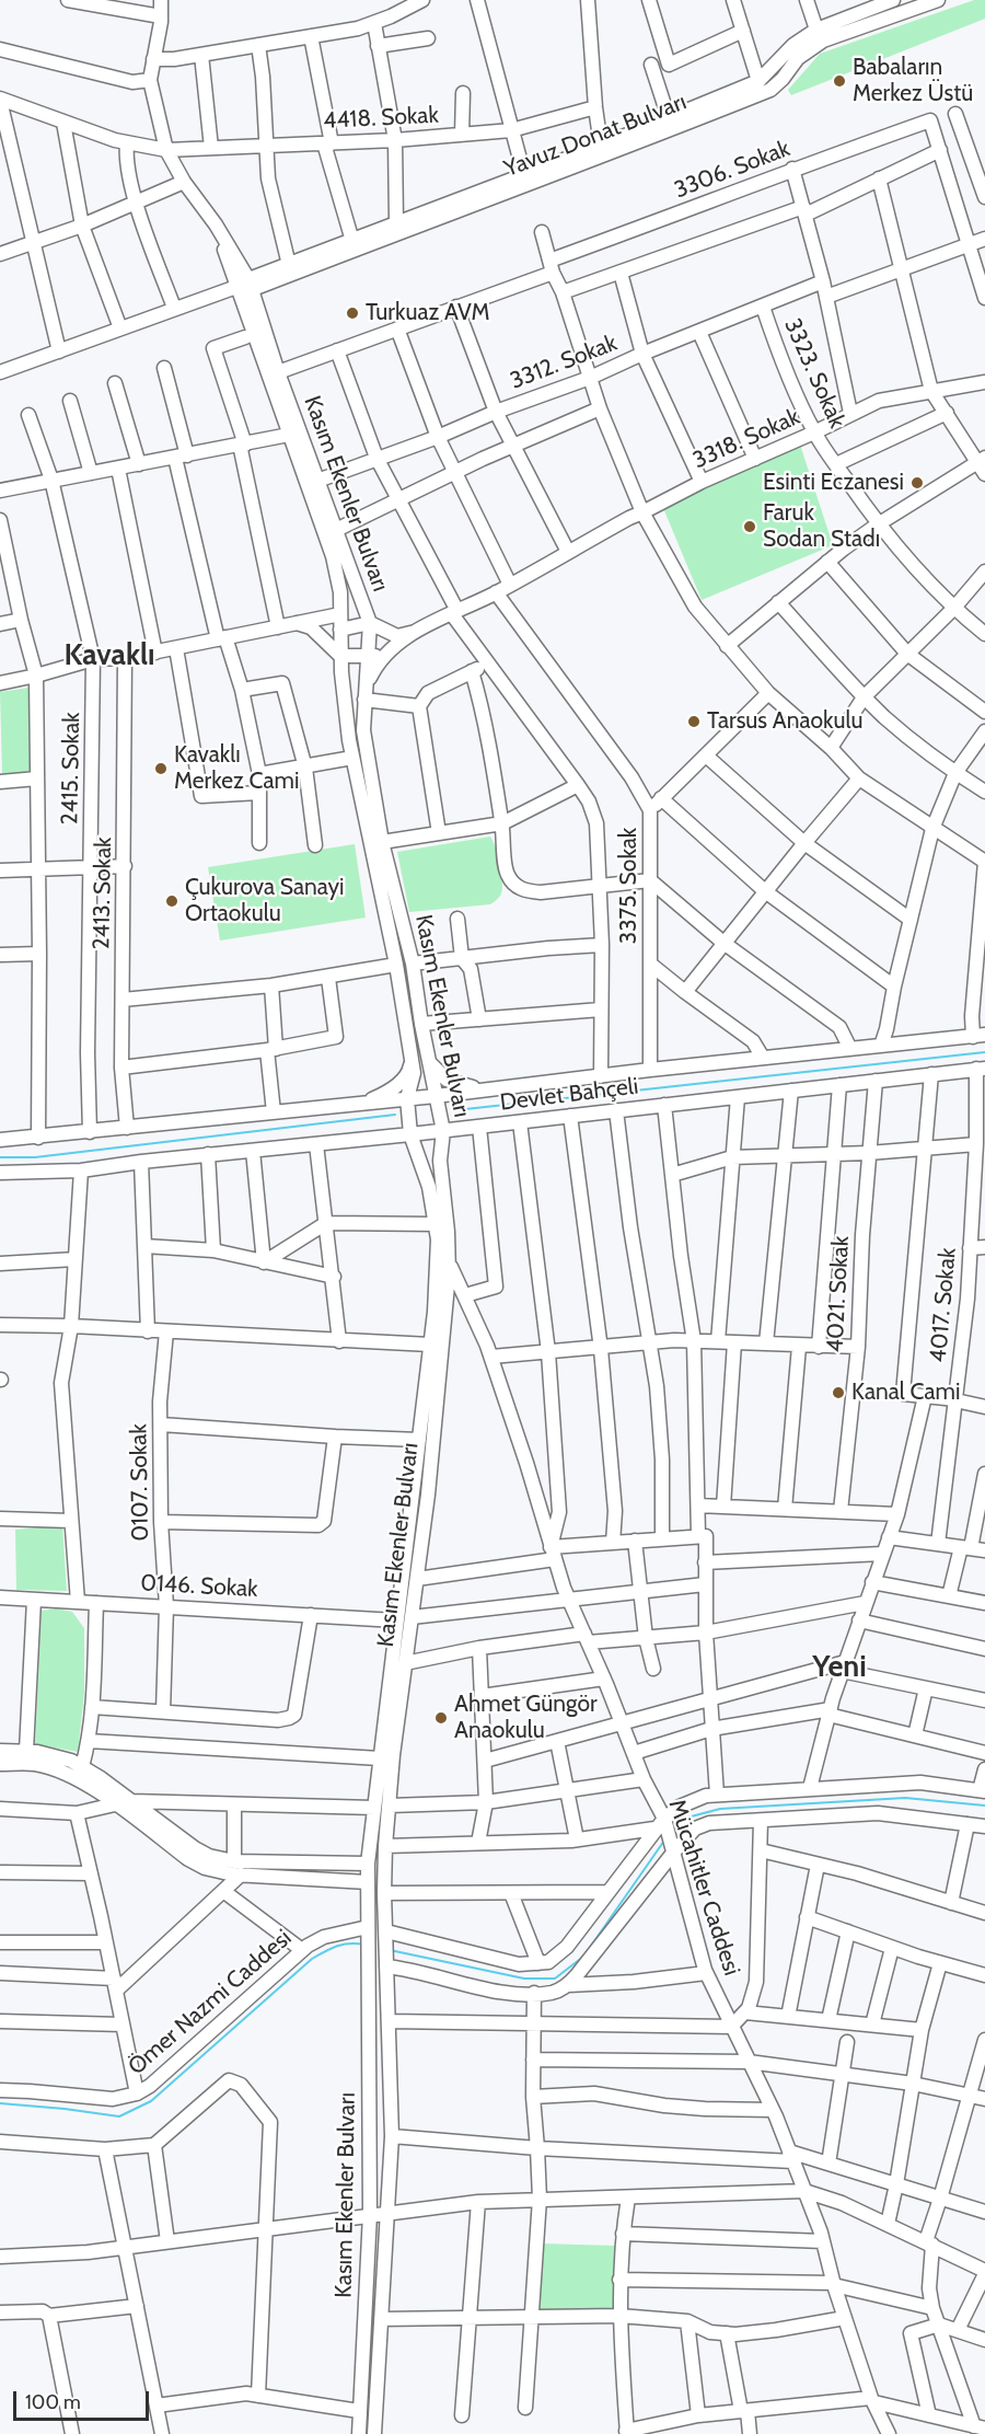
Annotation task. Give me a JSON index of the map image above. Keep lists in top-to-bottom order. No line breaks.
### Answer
{"streets":{"street":["4418. Sokak","Yavuz Donat Bulvarı","3306. Sokak","3312. Sokak","3323. Sokak","3318. Sokak","Kasım Ekenler Bulvarı","2415. Sokak","3375. Sokak","2413. Sokak","Devlet Bahçeli","4021. Sokak","4017. Sokak","0107. Sokak","0146. Sokak","Mücahitler Caddesi","Ömer Nazmi Caddesi"]},"crossings":[["Yavuz Donat Bulvarı","Kasım Ekenler Bulvarı"],["3306. Sokak","Kasım Ekenler Bulvarı"],["3312. Sokak","3323. Sokak"],["3312. Sokak","Kasım Ekenler Bulvarı"],["3323. Sokak","3318. Sokak"],["3318. Sokak","Kasım Ekenler Bulvarı"],["3318. Sokak","3375. Sokak"],["Kasım Ekenler Bulvarı","Devlet Bahçeli"],["Kasım Ekenler Bulvarı","0146. Sokak"],["Kasım Ekenler Bulvarı","Mücahitler Caddesi"],["Kasım Ekenler Bulvarı","Ömer Nazmi Caddesi"],["2415. Sokak","Devlet Bahçeli"],["3375. Sokak","Devlet Bahçeli"],["2413. Sokak","Devlet Bahçeli"],["Devlet Bahçeli","4021. Sokak"],["Devlet Bahçeli","4017. Sokak"],["0107. Sokak","0146. Sokak"]],"districts":["Kavaklı","Yeni"],"places":["Babaların Merkez Üstü","Turkuaz AVM","Esinti Eczanesi","Faruk Sodan Stadı","Tarsus Anaokulu","Kavaklı Merkez Cami","Çukurova Sanayi Ortaokulu","Kanal Cami","Ahmet Güngör Anaokulu"],"scale_bar":"100 m"}
